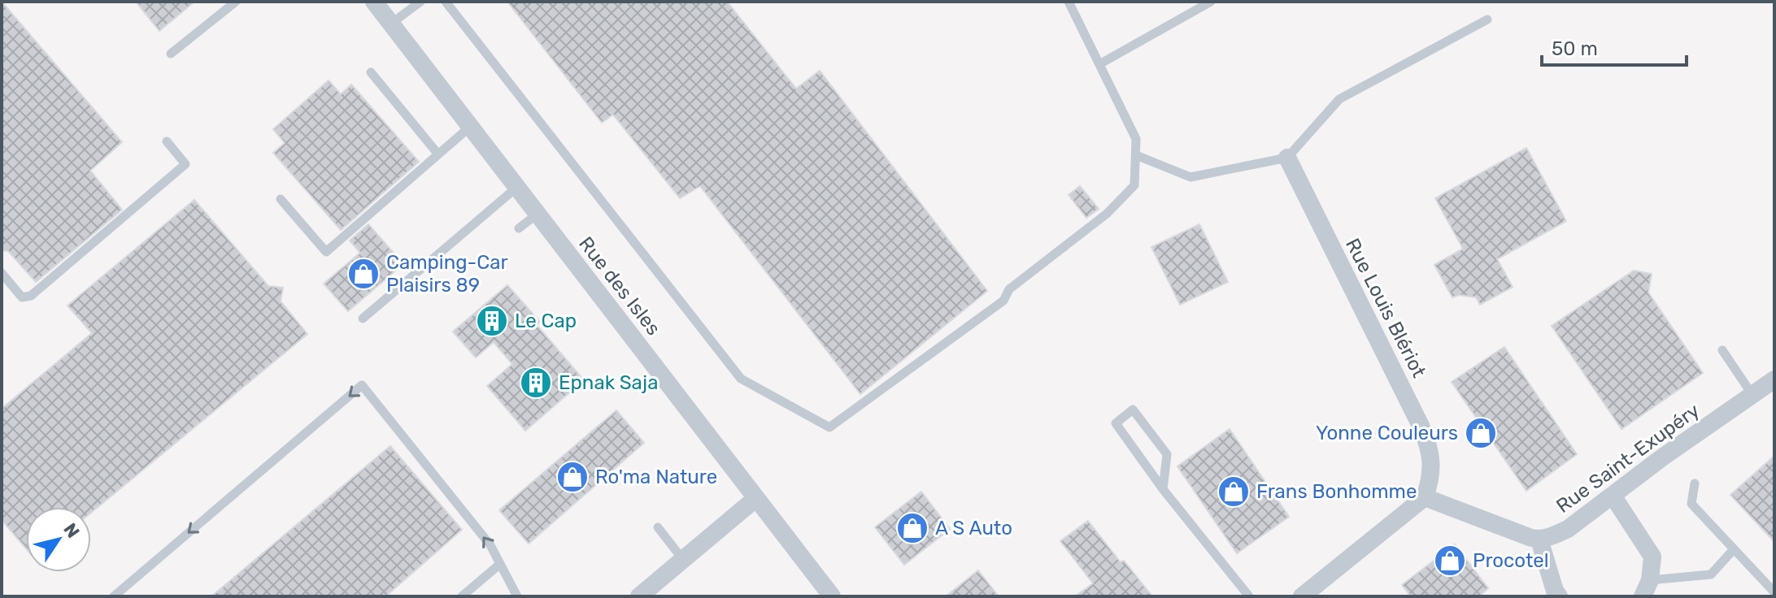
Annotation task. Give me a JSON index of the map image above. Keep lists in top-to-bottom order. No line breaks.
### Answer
{"streets":{"street":["Rue des Isles","Rue Louis Blériot","Rue Saint-Exupéry"]},"places":{"shop":["Camping-Car Plaisirs 89","Yonne Couleurs","Ro'ma Nature","Frans Bonhomme","A S Auto","Procotel"],"building":["Le Cap","Epnak Saja"]},"scale_bar":"50 m","north":"top right"}
